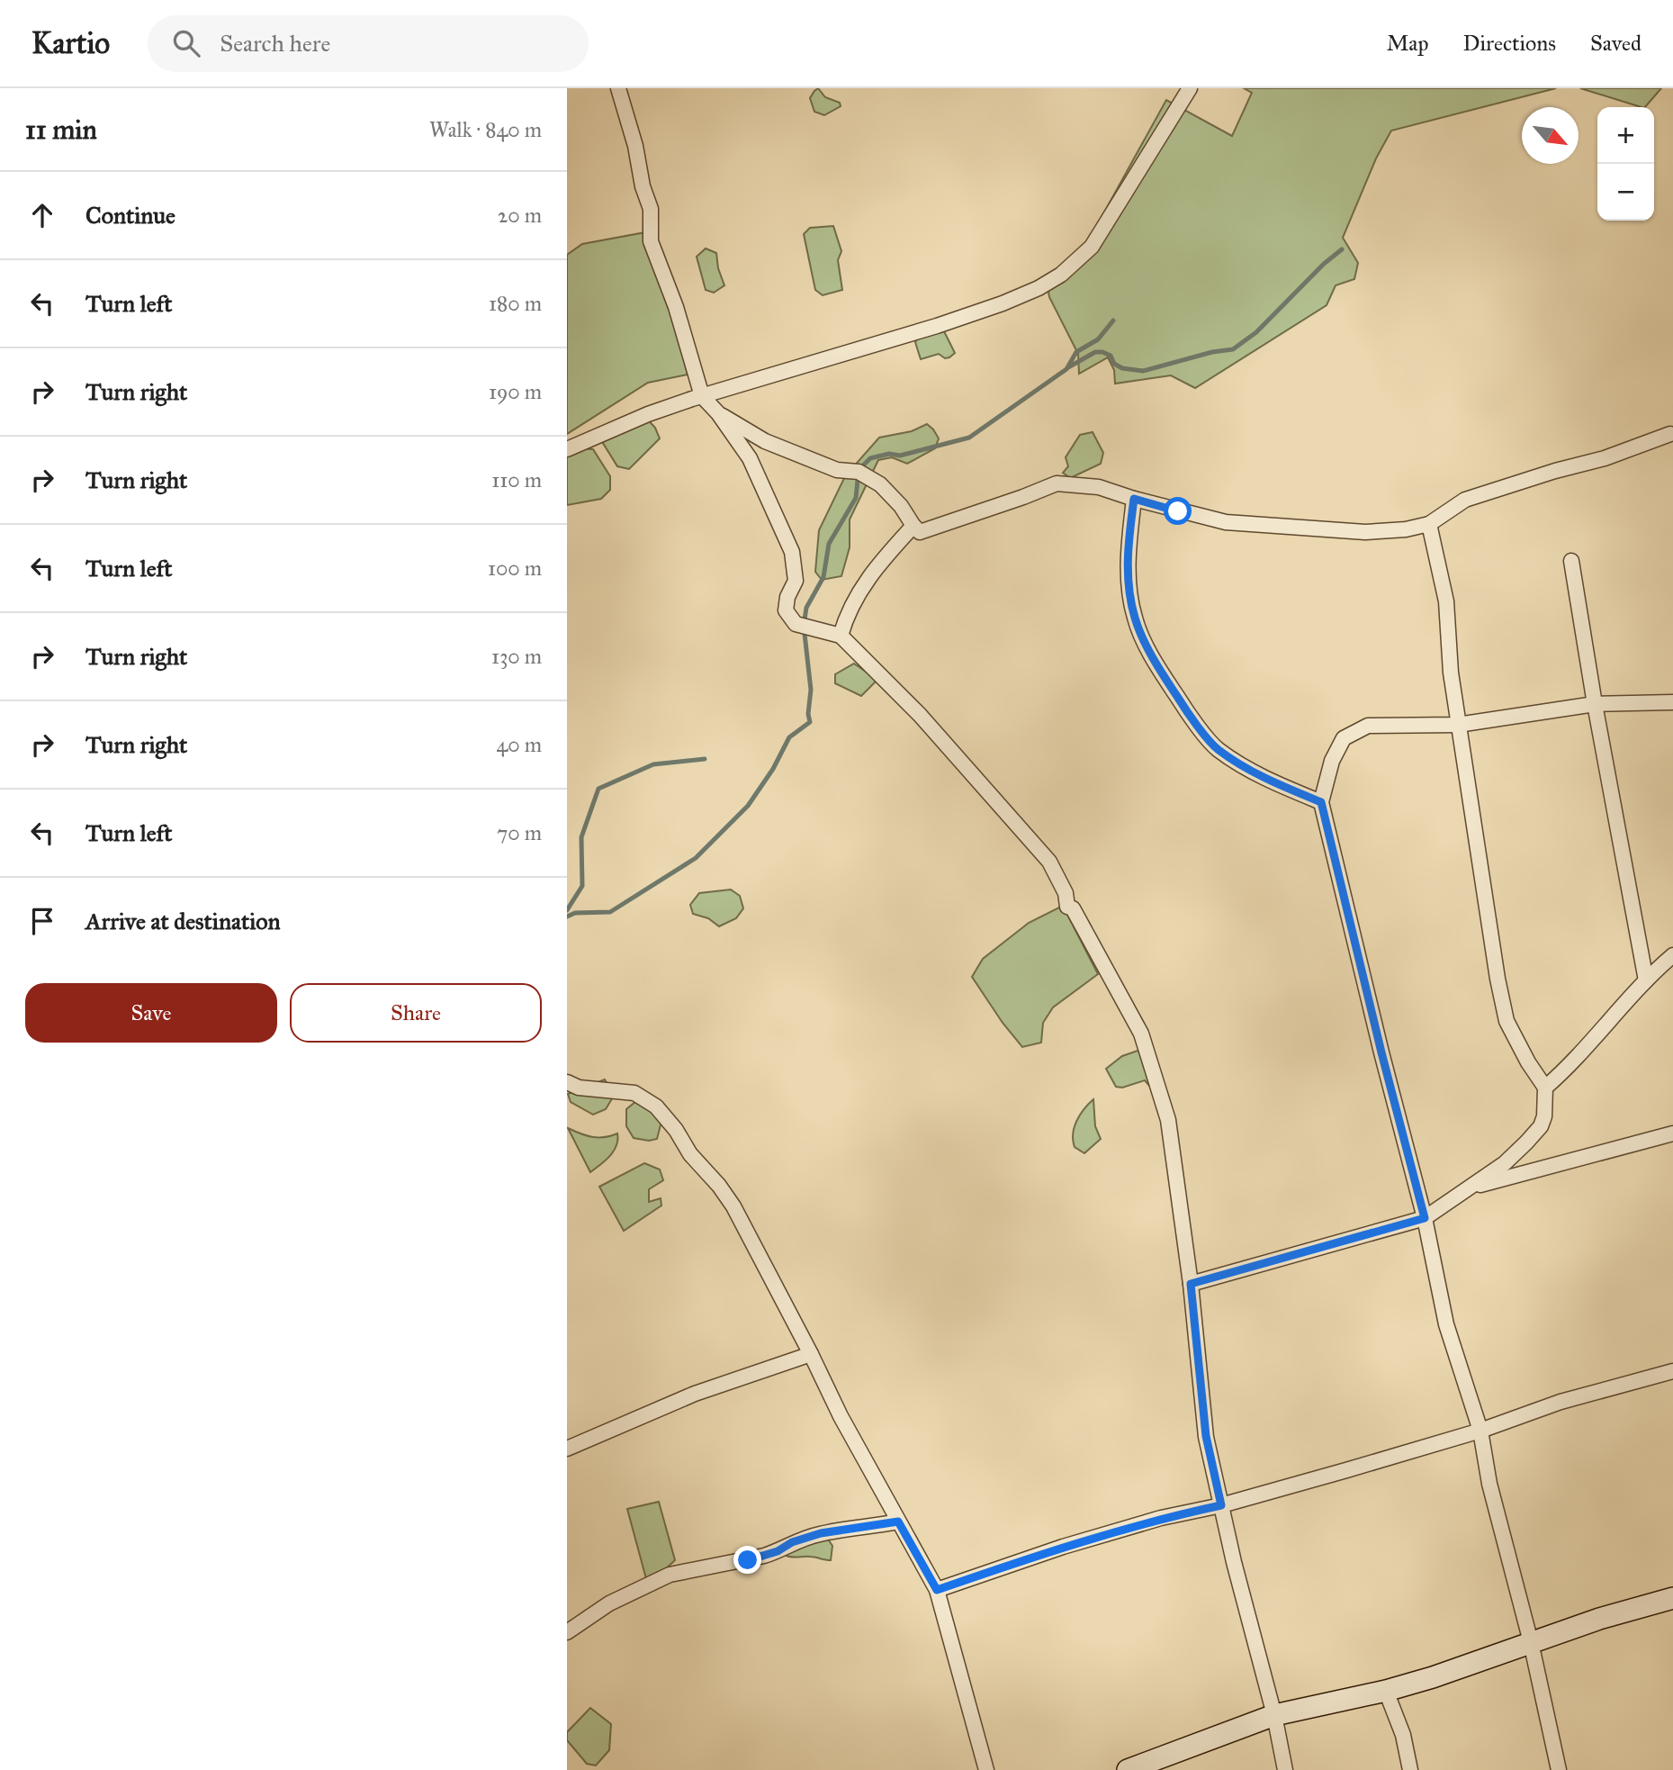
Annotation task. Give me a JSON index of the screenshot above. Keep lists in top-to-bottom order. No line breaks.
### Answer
{"north":"bottom right","page":{"header":"Kartio","search":"Search here","nav":["Map","Directions","Saved"],"heading":["11 min","Walk · 840 m"],"map_buttons":["+","−"],"list":[["Continue","20 m"],["Turn left","180 m"],["Turn right","190 m"],["Turn right","110 m"],["Turn left","100 m"],["Turn right","130 m"],["Turn right","40 m"],["Turn left","70 m"],"Arrive at destination"],"buttons":["Save","Share"]}}
